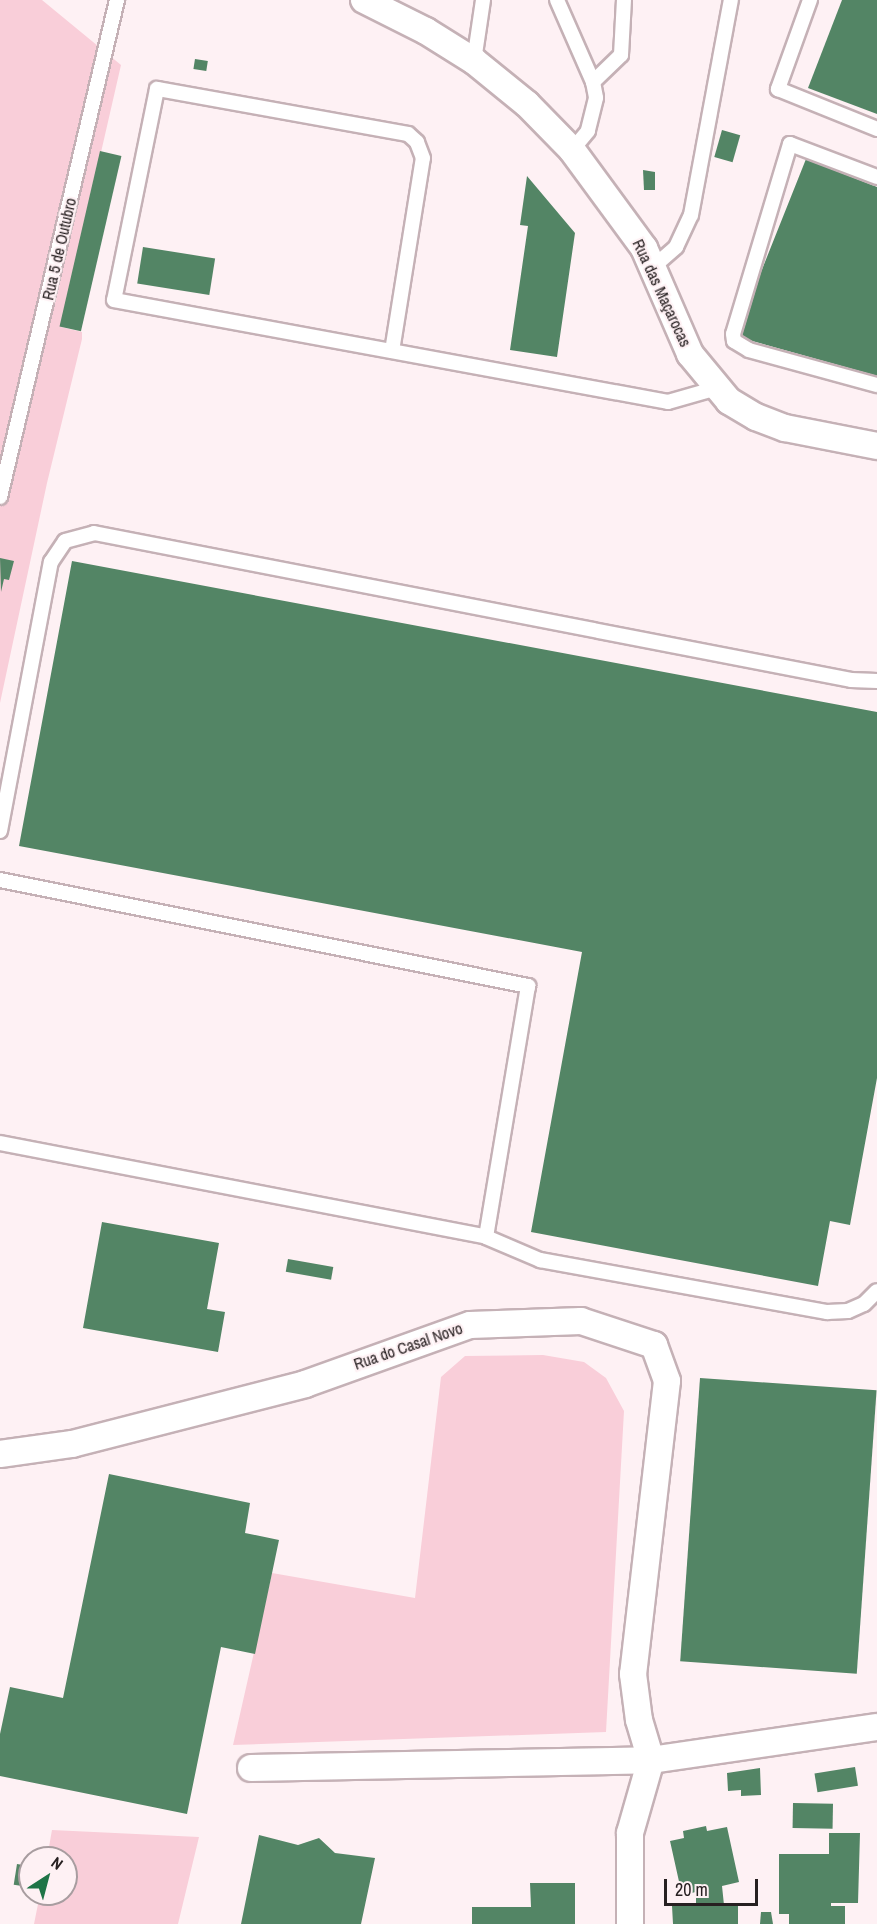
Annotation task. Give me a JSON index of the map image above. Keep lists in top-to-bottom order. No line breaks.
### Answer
{"streets":{"street":["Rua das Maçarocas","Rua do Casal Novo"],"lane":["Rua 5 de Outubro"]},"scale_bar":"20 m","north":"top right"}
